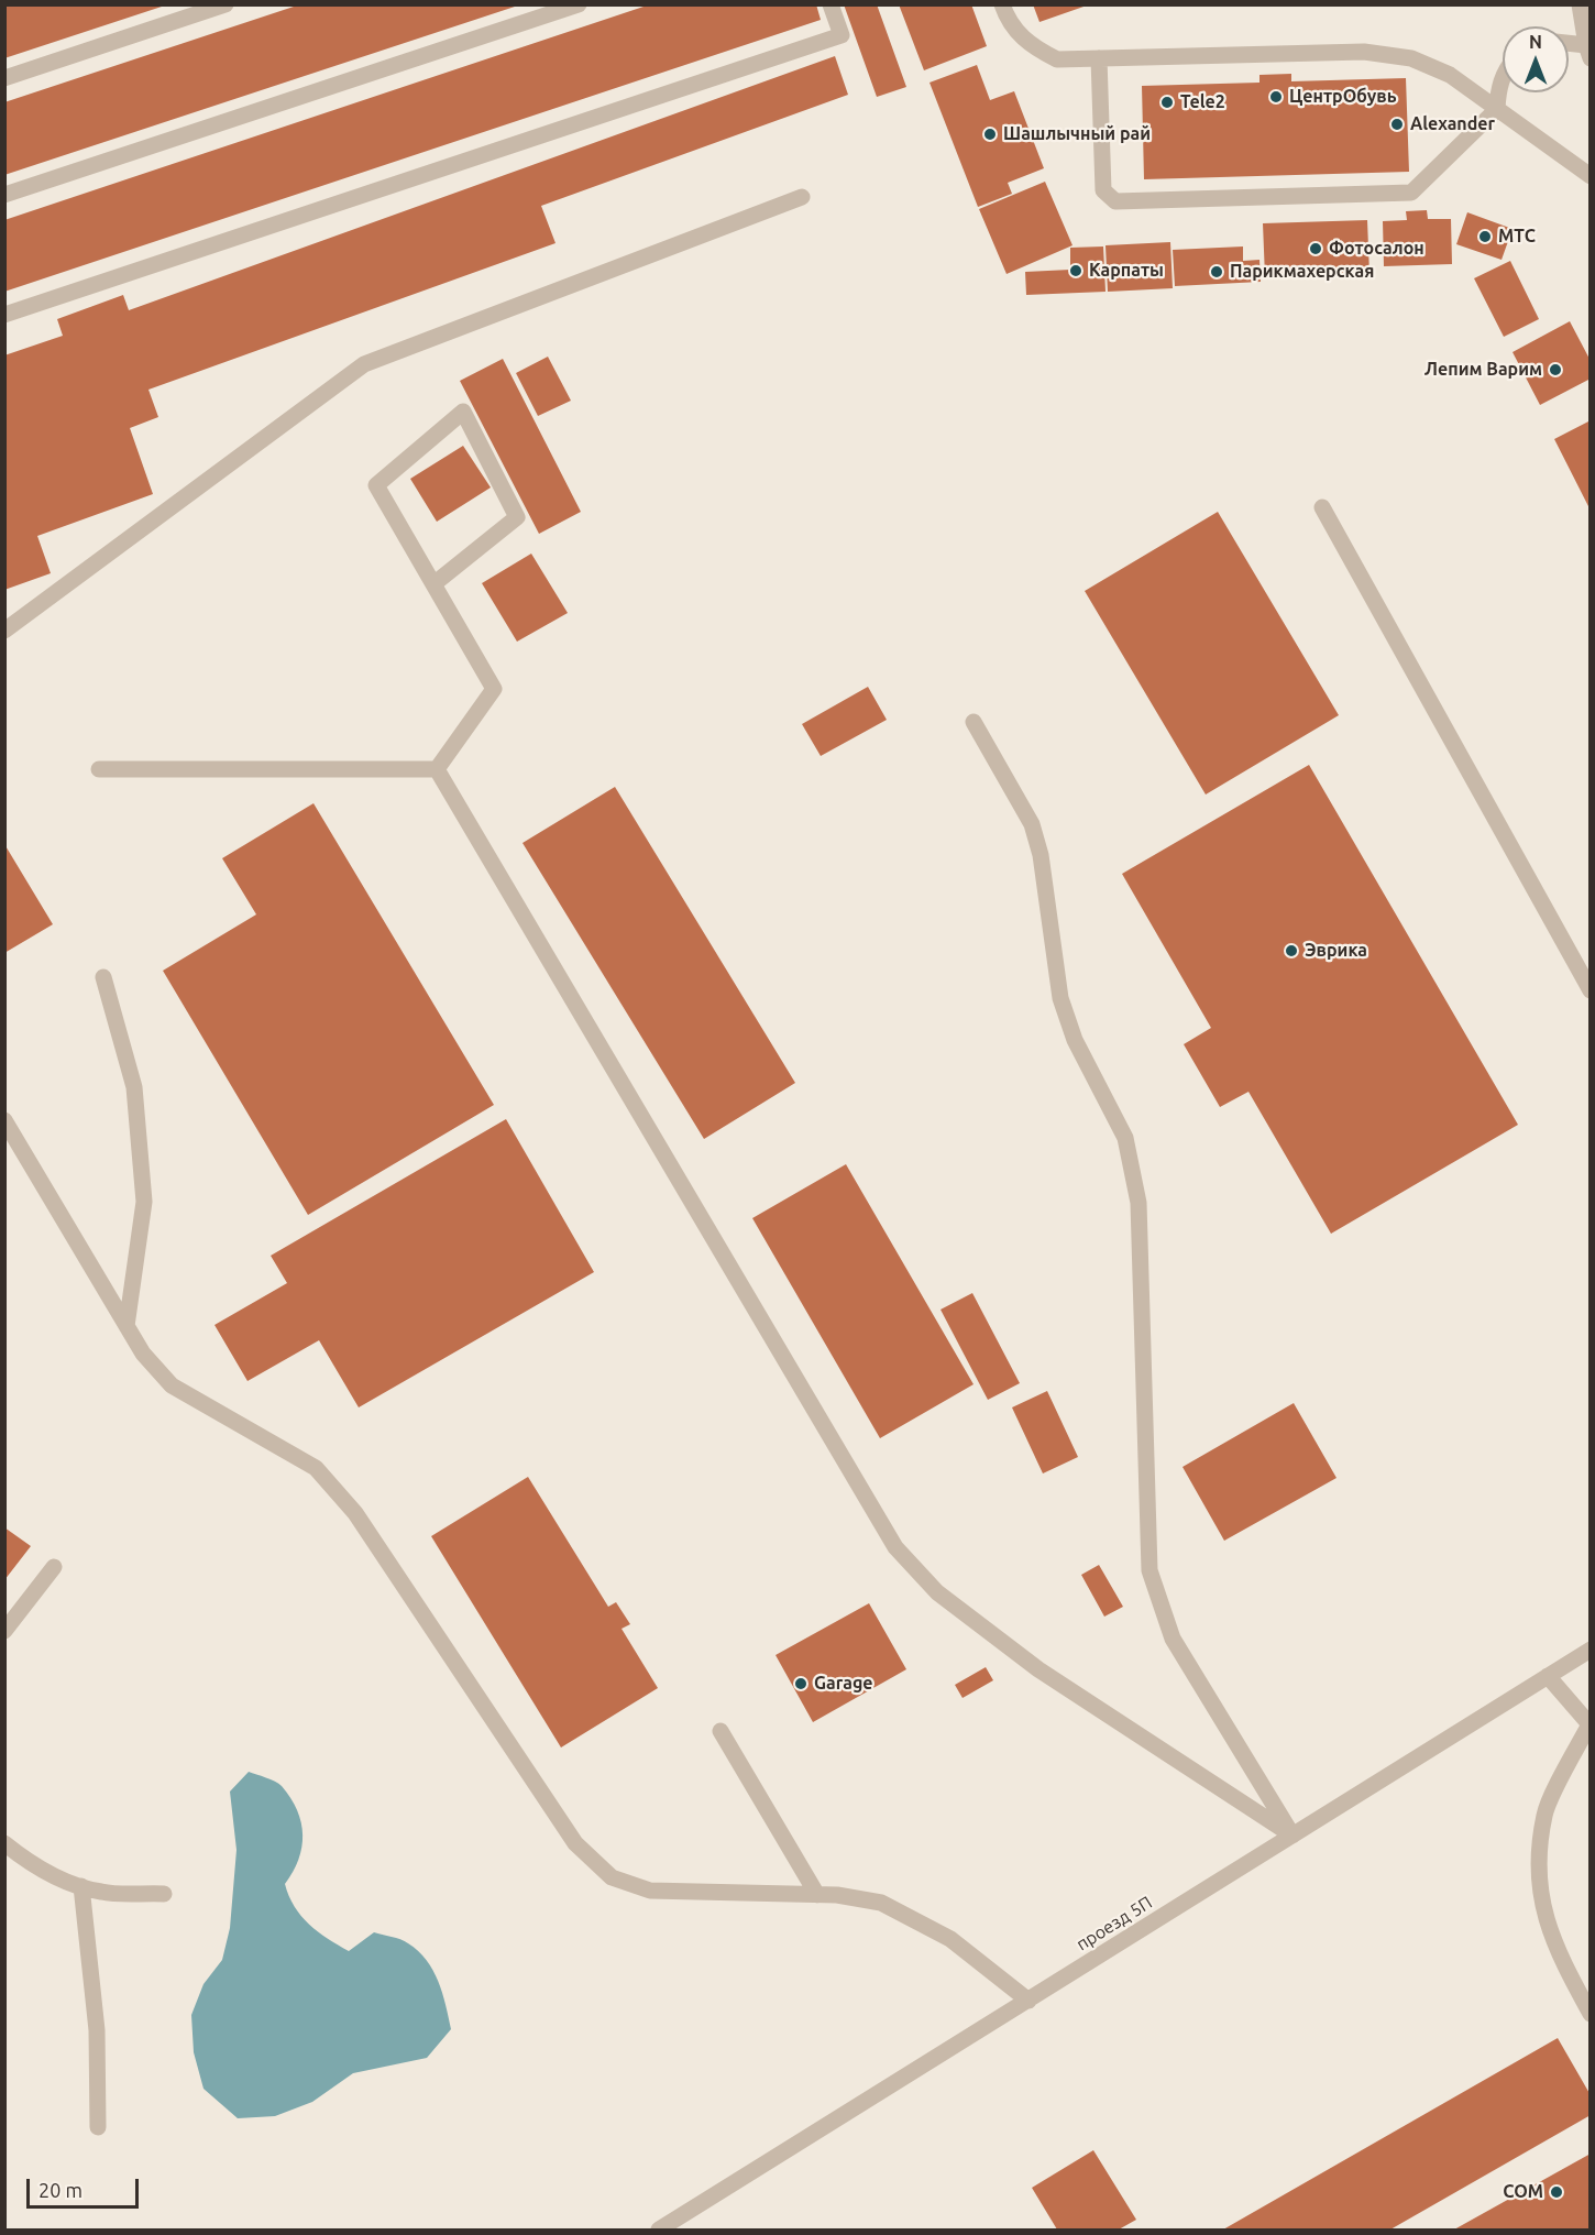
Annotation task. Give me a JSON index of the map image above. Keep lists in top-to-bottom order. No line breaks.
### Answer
{"streets":{"street":["проезд 5П"]},"places":["ЦентрОбувь","Tele2","Alexander","Шашлычный рай","МТС","Фотосалон","Карпаты","Парикмахерская","Лепим Варим","Эврика","Garage","СОМ"],"scale_bar":"20 m","north":"top"}
